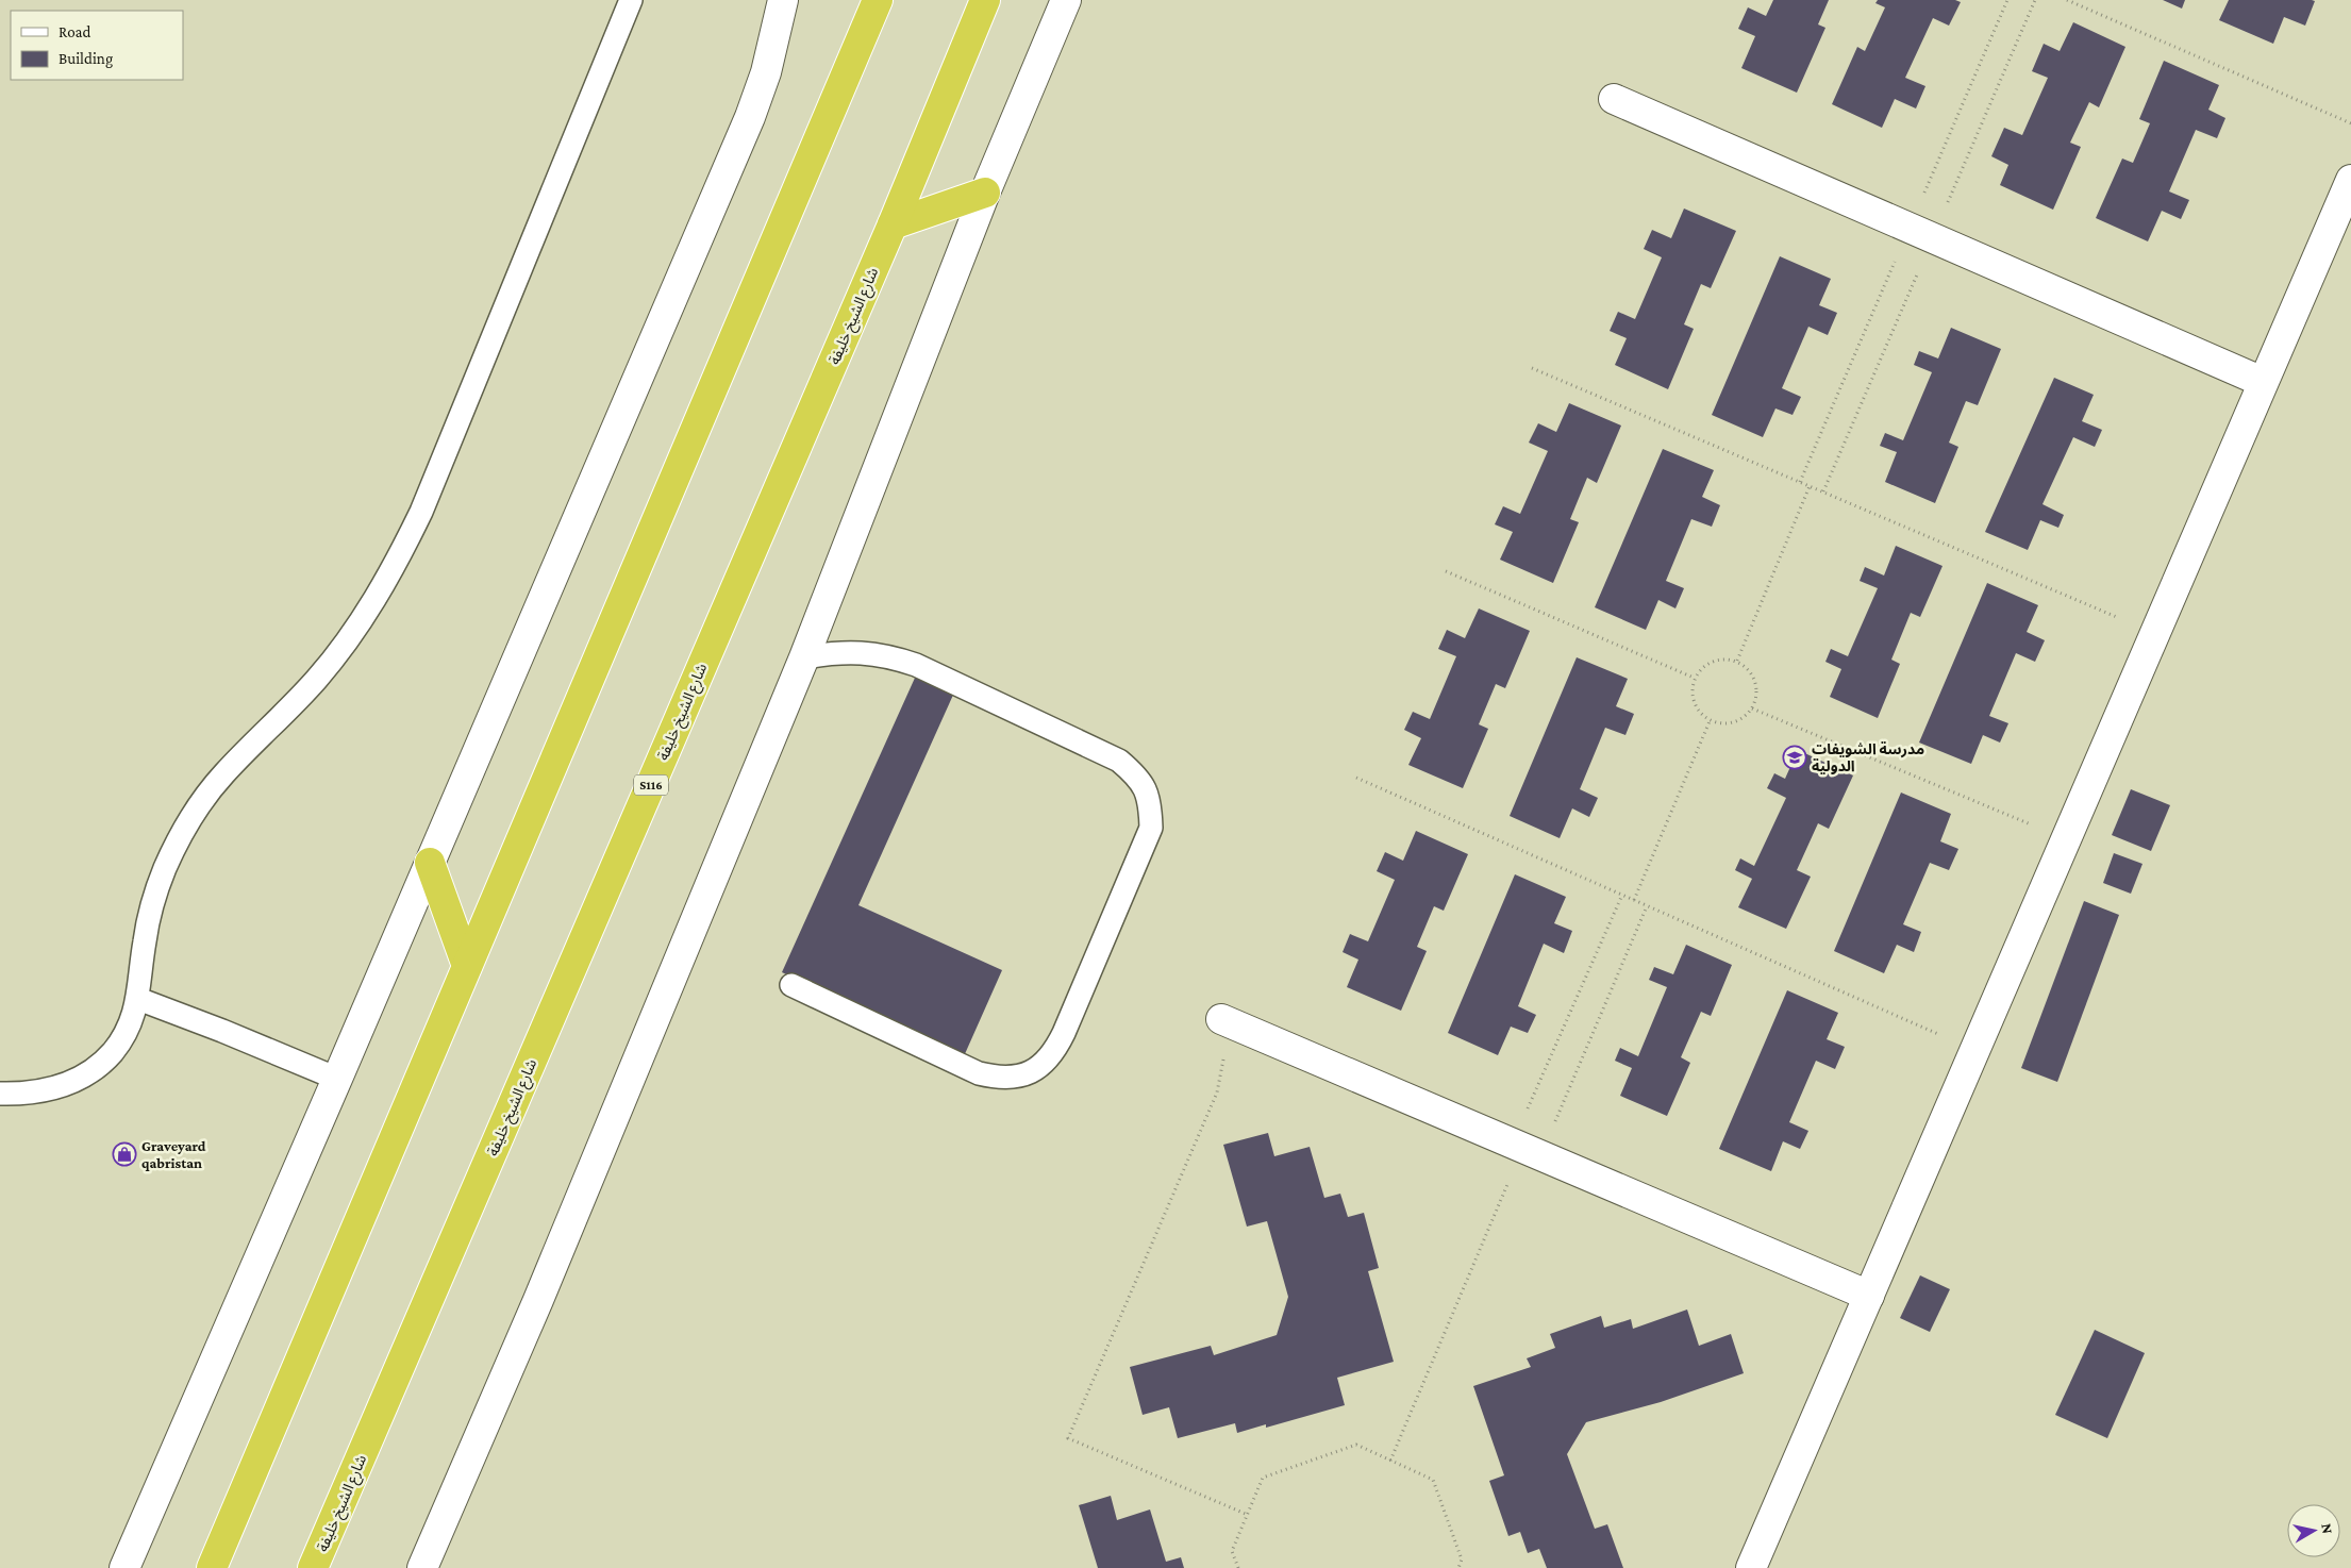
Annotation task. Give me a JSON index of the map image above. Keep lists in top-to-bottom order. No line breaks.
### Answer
{"streets":{"highway":["شارع الشيخ خليفة","S116"]},"places":{"school or university":["مدرسة الشويفات الدولية"],"shop":["Graveyard qabristan"]},"legend":["Road","Building"],"north":"right"}
